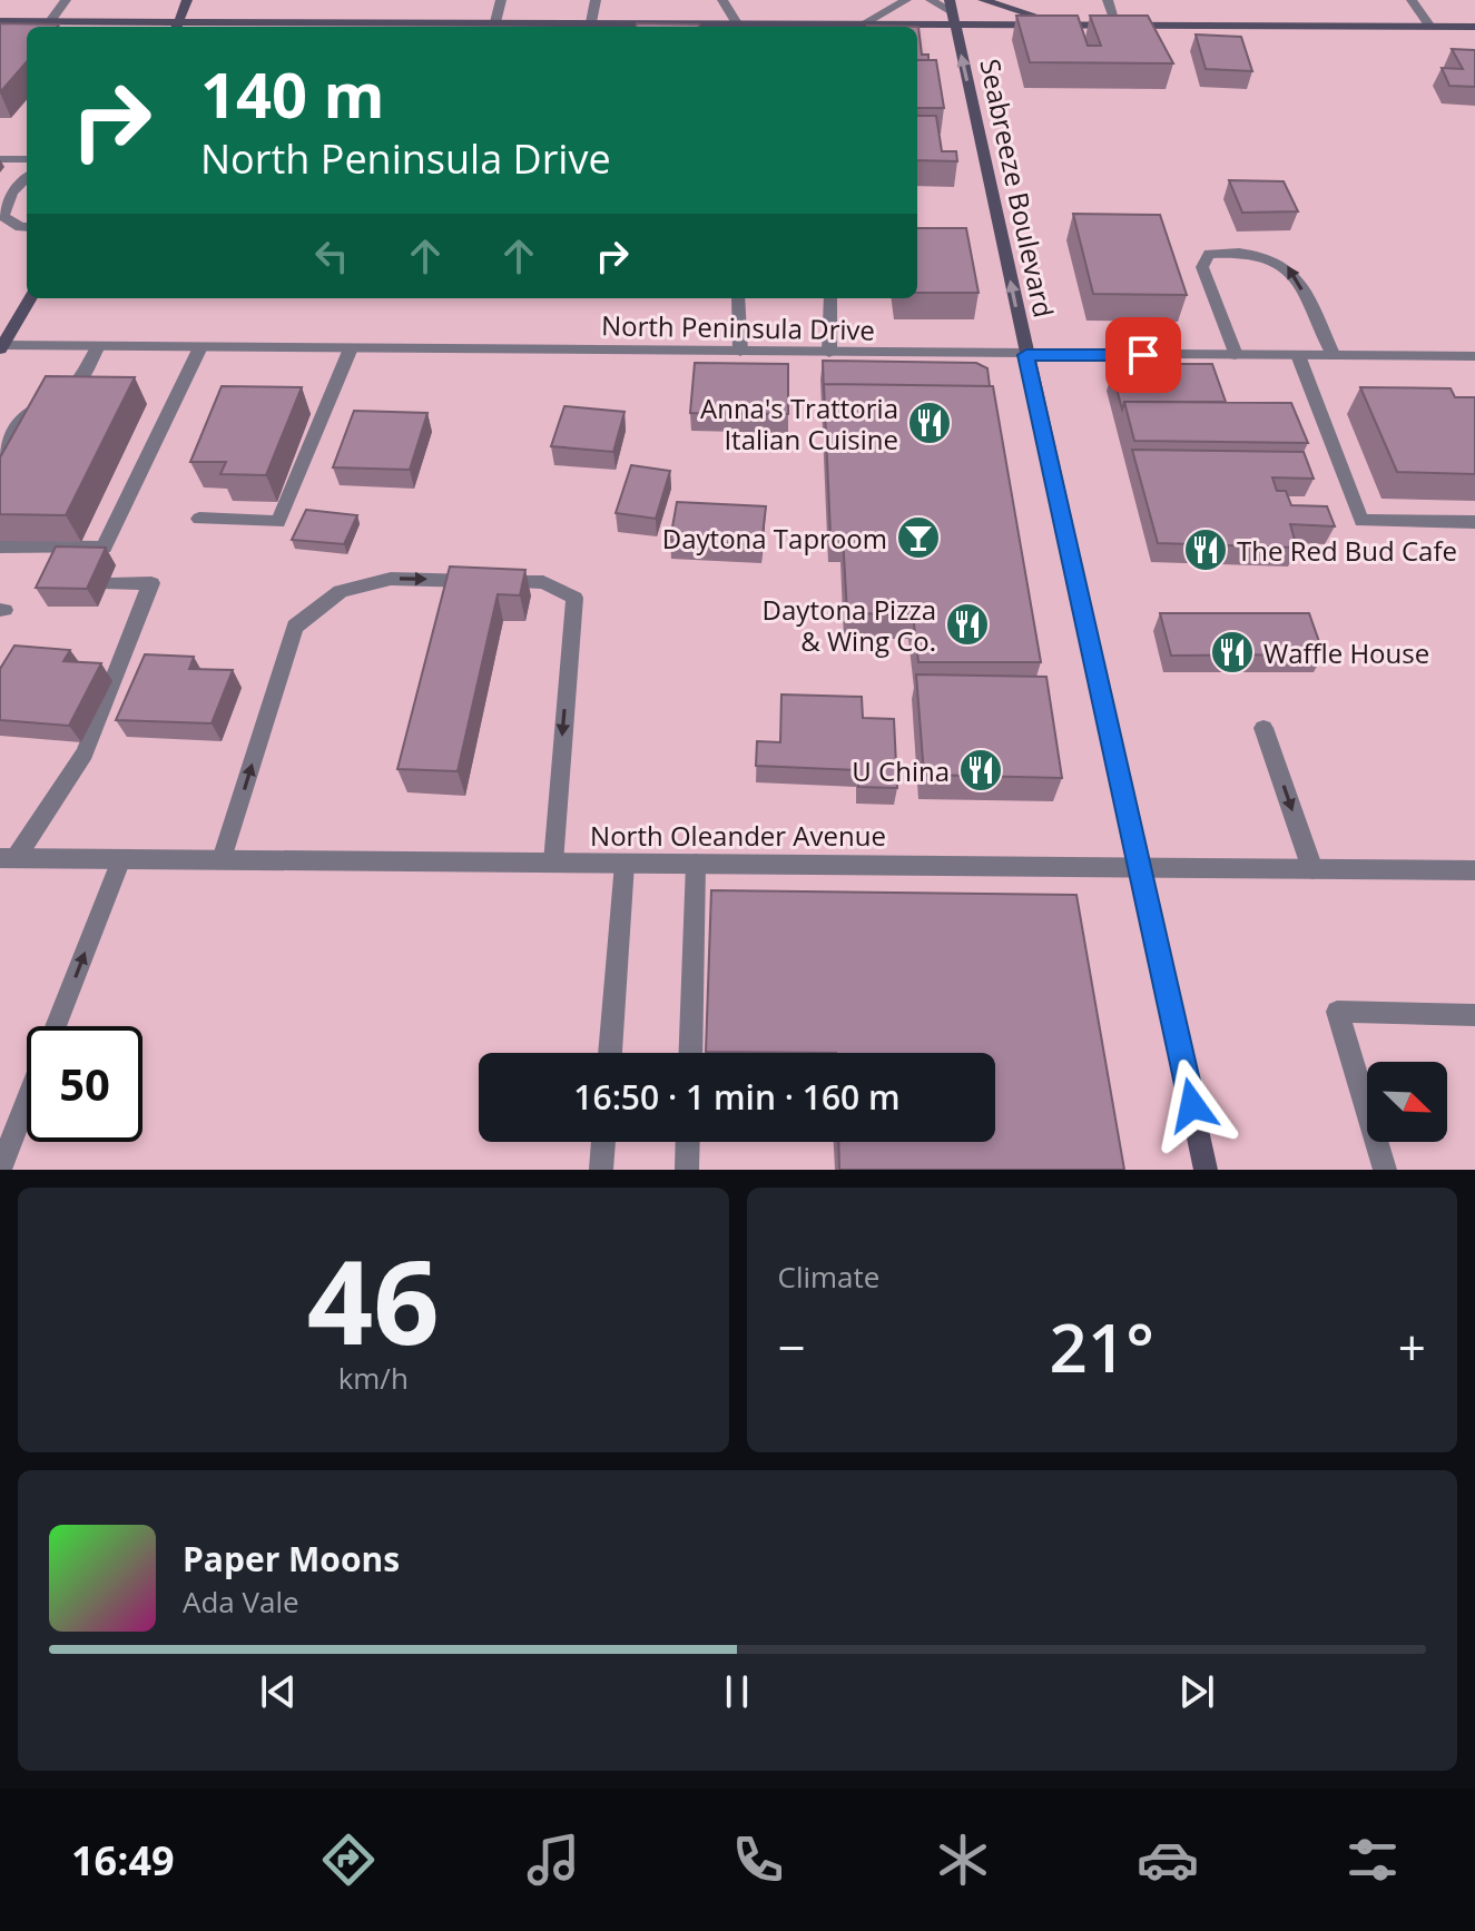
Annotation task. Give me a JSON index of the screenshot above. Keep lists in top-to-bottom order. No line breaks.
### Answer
{"streets":{"street":["Seabreeze Boulevard","North Peninsula Drive","North Oleander Avenue"]},"crossings":[["Seabreeze Boulevard","North Peninsula Drive"],["Seabreeze Boulevard","North Oleander Avenue"]],"places":{"restaurant":["Anna's Trattoria Italian Cuisine","The Red Bud Cafe","Daytona Pizza & Wing Co.","Waffle House","U China"],"bar":["Daytona Taproom"]},"north":"bottom right","page":{"turn":["140 m","North Peninsula Drive"],"limit":"50","trip":"16:50 · 1 min · 160 m","tile":[["46","km/h"],"Climate"],"heat":["−","21°","+"],"song":["Paper Moons","Ada Vale"],"tabs":"16:49"}}
